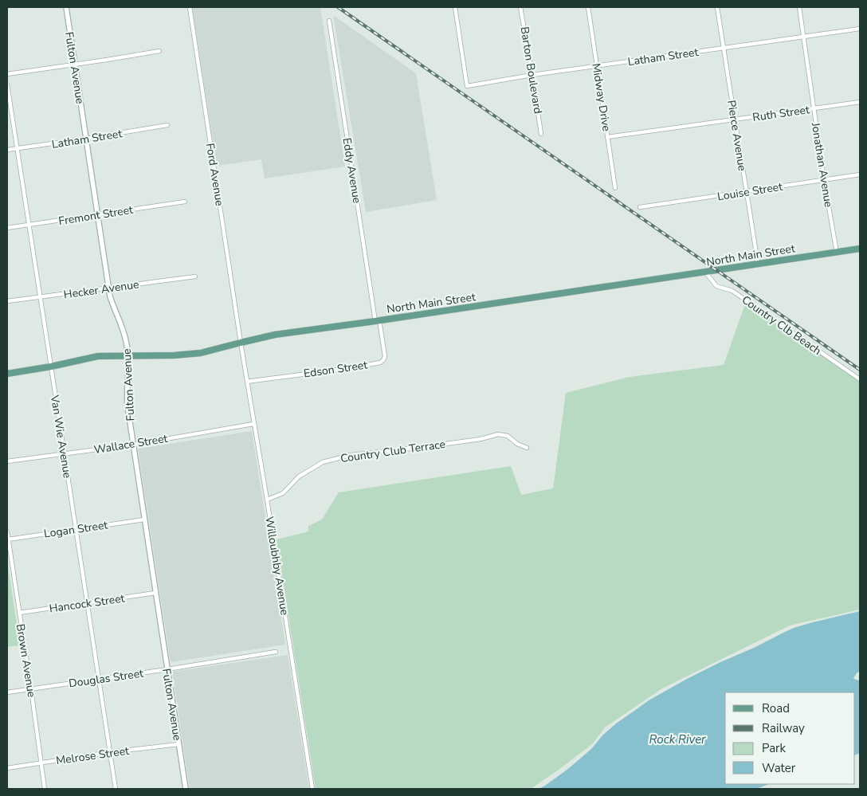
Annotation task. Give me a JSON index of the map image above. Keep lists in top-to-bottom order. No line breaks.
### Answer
{"streets":{"main road":["North Main Street"],"street":["Latham Street","Fulton Avenue","Barton Boulevard","Midway Drive","Ruth Street","Pierce Avenue","Jonathan Avenue","Eddy Avenue","Ford Avenue","Louise Street","Fremont Street","Hecker Avenue","Country Clb Beach","Edson Street","Van Wie Avenue","Wallace Street","Country Club Terrace","Logan Street","Willoubhby Avenue","Hancock Street","Brown Avenue","Douglas Street","Melrose Street"]},"crossings":[["Latham Street","Fulton Avenue"],["Latham Street","Barton Boulevard"],["Latham Street","Midway Drive"],["Latham Street","Pierce Avenue"],["Latham Street","Jonathan Avenue"],["Latham Street","Van Wie Avenue"],["Fulton Avenue","Fremont Street"],["Fulton Avenue","North Main Street"],["Fulton Avenue","Hecker Avenue"],["Fulton Avenue","Wallace Street"],["Fulton Avenue","Logan Street"],["Fulton Avenue","Hancock Street"],["Fulton Avenue","Douglas Street"],["Fulton Avenue","Melrose Street"],["Midway Drive","Ruth Street"],["Ruth Street","Pierce Avenue"],["Ruth Street","Jonathan Avenue"],["Pierce Avenue","Louise Street"],["Pierce Avenue","North Main Street"],["Jonathan Avenue","Louise Street"],["Jonathan Avenue","North Main Street"],["Eddy Avenue","North Main Street"],["Eddy Avenue","Edson Street"],["Ford Avenue","North Main Street"],["Ford Avenue","Willoubhby Avenue"],["Fremont Street","Van Wie Avenue"],["North Main Street","Country Clb Beach"],["North Main Street","Edson Street"],["North Main Street","Van Wie Avenue"],["North Main Street","Willoubhby Avenue"],["Hecker Avenue","Van Wie Avenue"],["Edson Street","Willoubhby Avenue"],["Van Wie Avenue","Wallace Street"],["Van Wie Avenue","Logan Street"],["Van Wie Avenue","Hancock Street"],["Van Wie Avenue","Douglas Street"],["Van Wie Avenue","Melrose Street"],["Wallace Street","Willoubhby Avenue"],["Country Club Terrace","Willoubhby Avenue"],["Logan Street","Brown Avenue"],["Hancock Street","Brown Avenue"],["Brown Avenue","Douglas Street"],["Brown Avenue","Melrose Street"]],"water":["Rock River"],"legend":["Road","Railway","Park","Water"]}
